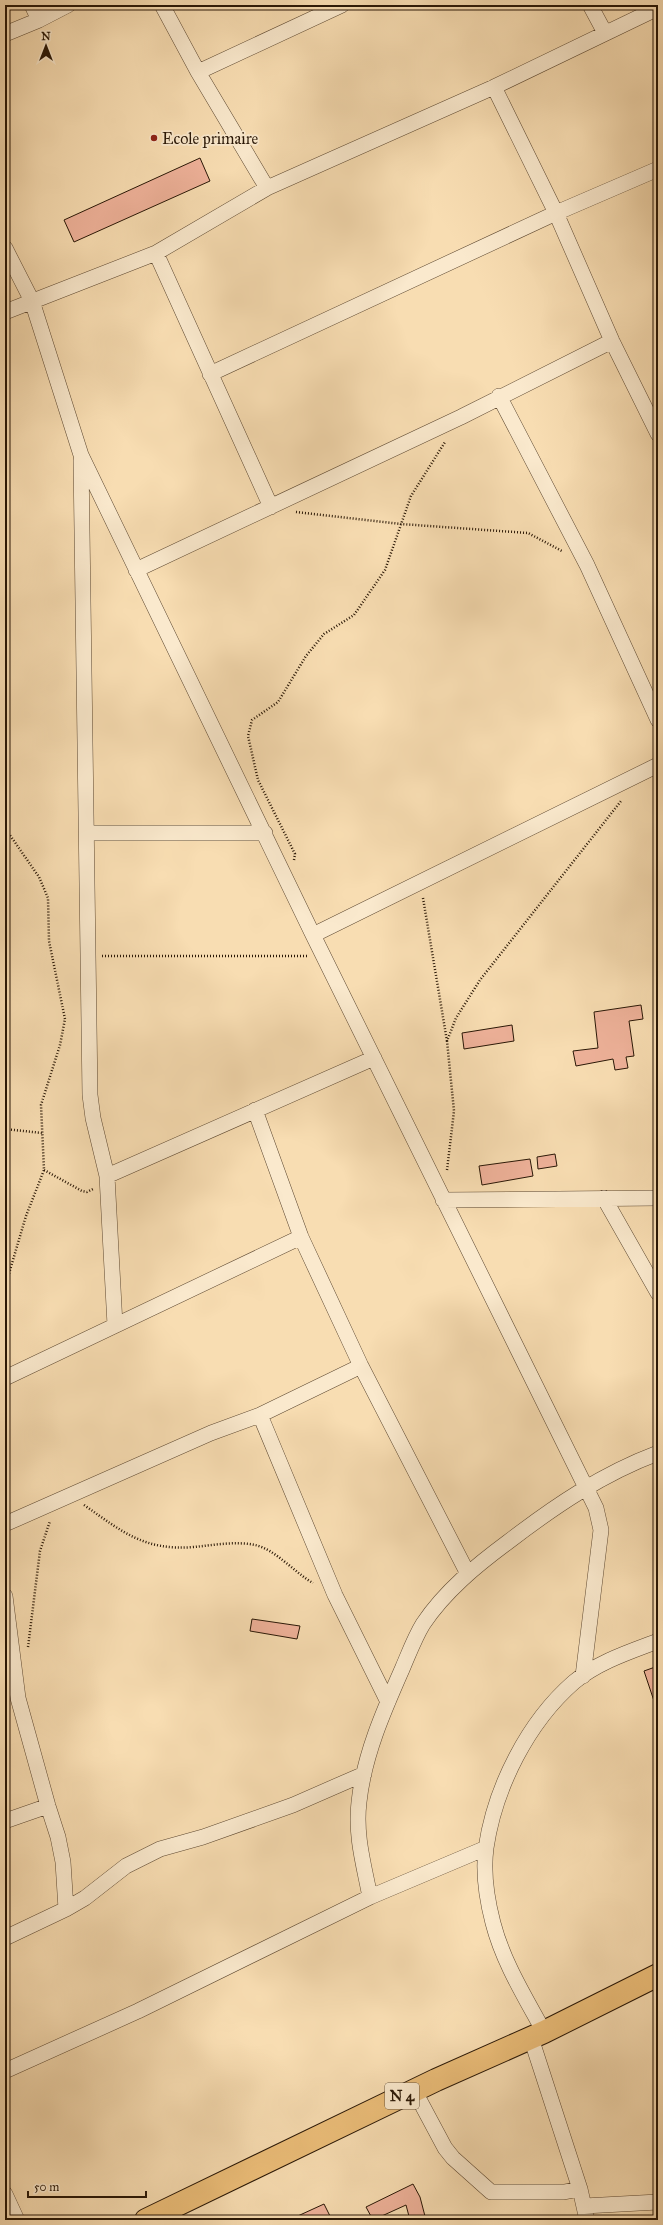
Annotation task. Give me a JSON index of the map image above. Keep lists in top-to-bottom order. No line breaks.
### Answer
{"streets":{"highway":["N 4"]},"places":["Ecole primaire"],"scale_bar":"50 m","north":"top"}
